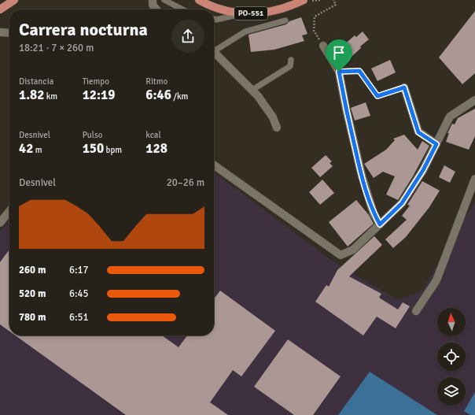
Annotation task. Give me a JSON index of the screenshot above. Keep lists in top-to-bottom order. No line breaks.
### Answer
{"streets":{"main road":["PO-551"]},"north":"top","page":{"heading":["Carrera nocturna","18:21 · 7 × 260 m"],"stats":[["Distancia","1.82 km"],["Tiempo","12:19"],["Ritmo","6:46 /km"],["Desnivel","42 m"],["Pulso","150 bpm"],["kcal","128"]],"chart":["Desnivel","20–26 m"],"list":[{"name":"260 m","note":"6:17"},{"name":"520 m","note":"6:45"},{"name":"780 m","note":"6:51"}]}}
